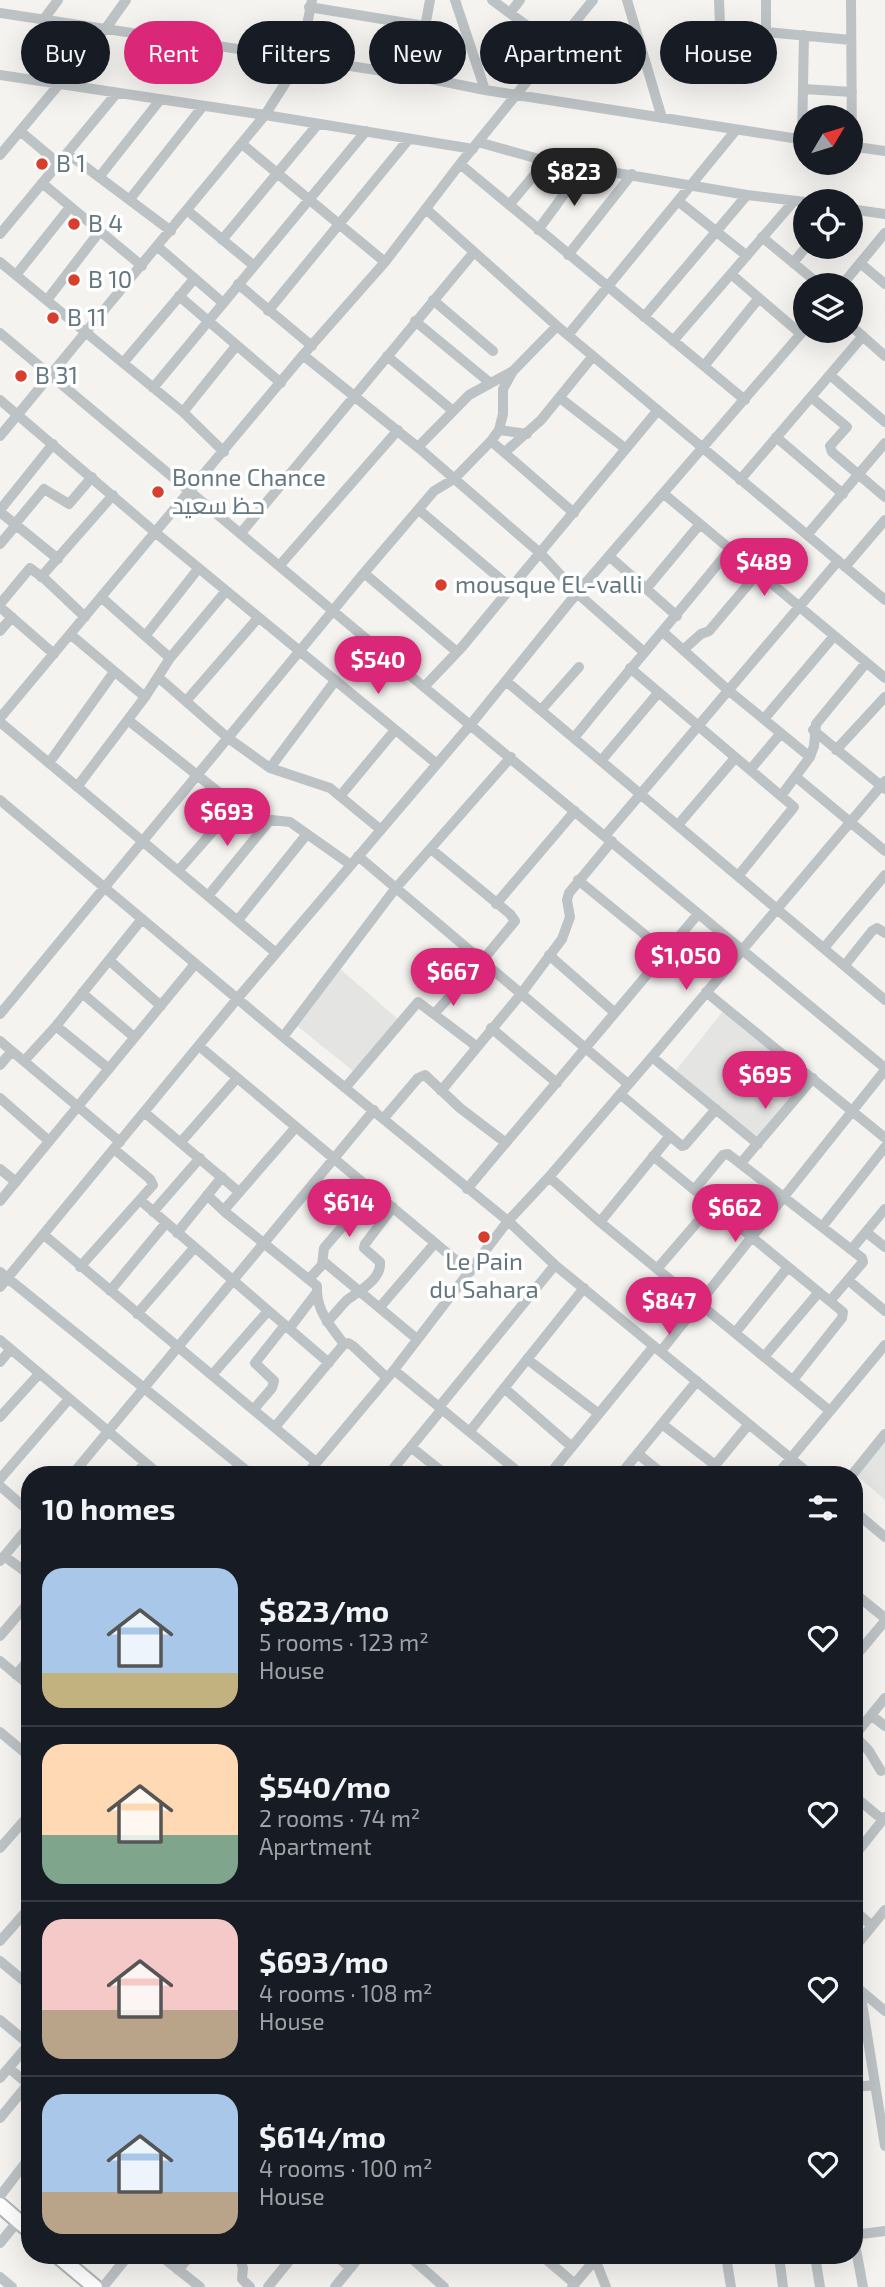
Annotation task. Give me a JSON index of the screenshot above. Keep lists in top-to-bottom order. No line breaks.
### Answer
{"places":["B 1","B 4","B 10","B 11","B 31","Bonne Chance حظ سعيد","mousque EL-valli","Le Pain du Sahara"],"north":"top right","page":{"chip":["Buy","Rent","Filters","New","Apartment","House"],"price":["$823","$489","$540","$693","$1,050","$667","$695","$614","$662","$847"],"heading":"10 homes","list":[{"name":"$823/mo","note":"5 rooms · 123 m² · House"},{"name":"$540/mo","note":"2 rooms · 74 m² · Apartment"},{"name":"$693/mo","note":"4 rooms · 108 m² · House"},{"name":"$614/mo","note":"4 rooms · 100 m² · House"}]}}
